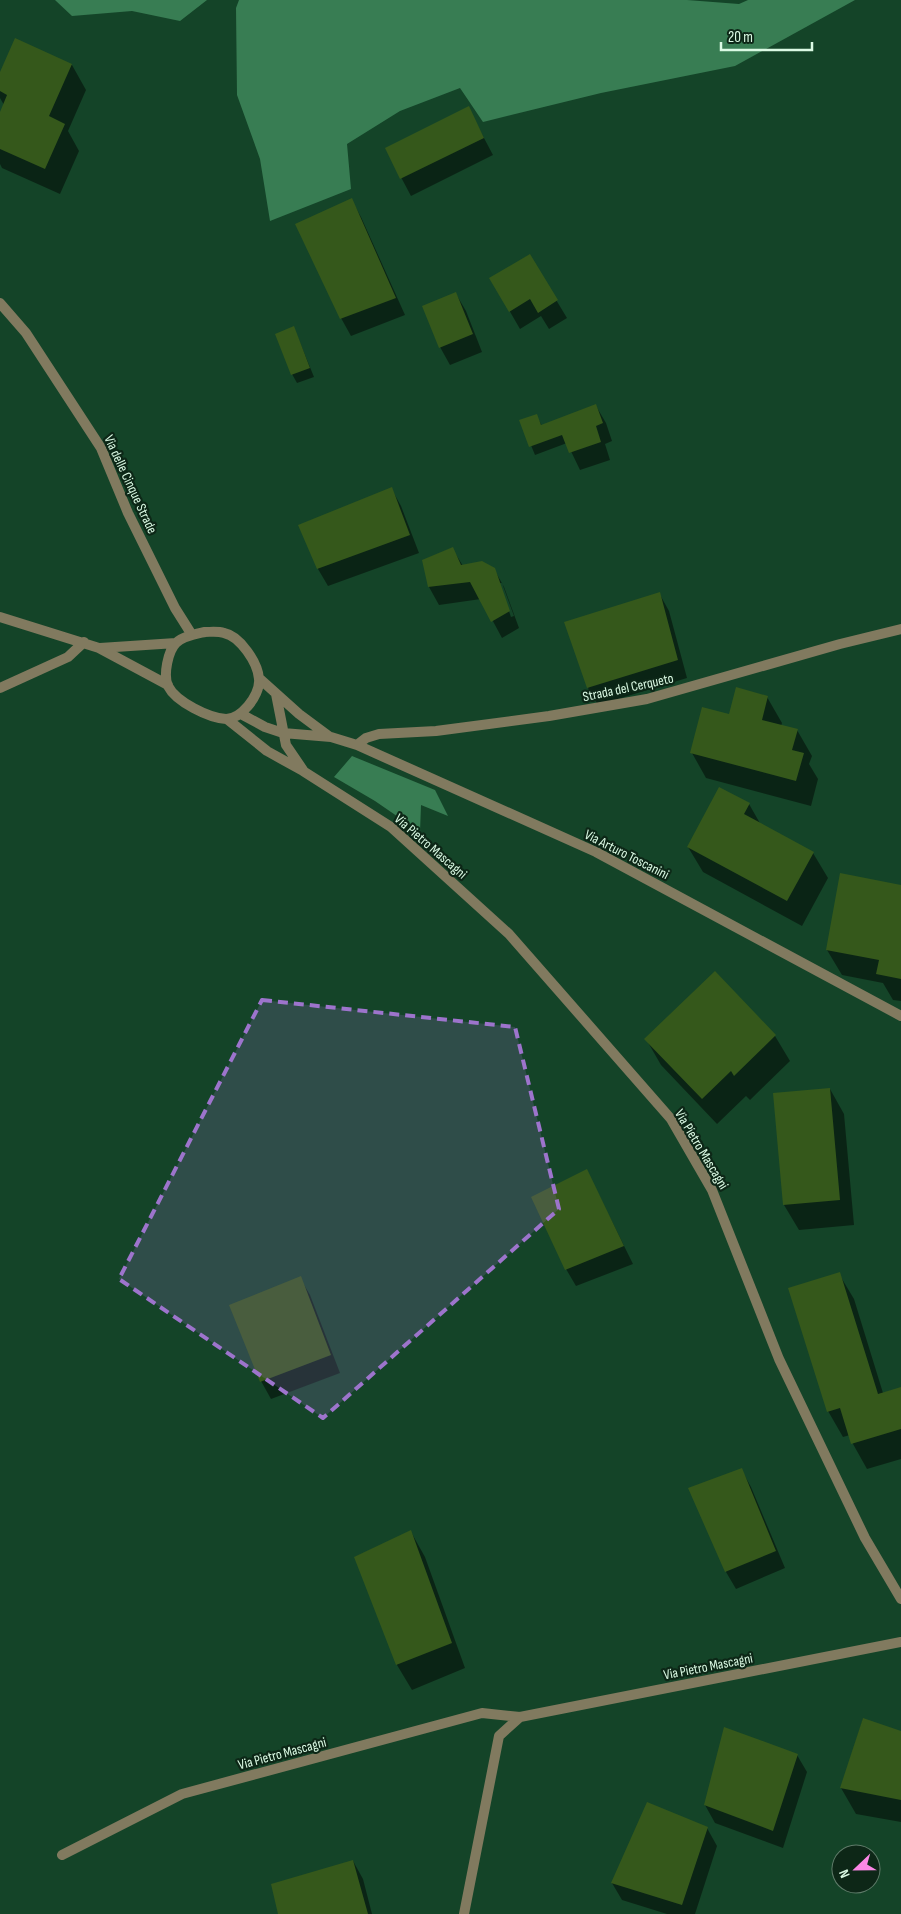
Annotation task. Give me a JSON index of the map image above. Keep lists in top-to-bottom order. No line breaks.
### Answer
{"streets":{"street":["Via delle Cinque Strade","Strada del Cerqueto","Via Pietro Mascagni","Via Arturo Toscanini"]},"crossings":[["Via delle Cinque Strade","Via Pietro Mascagni"],["Via delle Cinque Strade","Via Arturo Toscanini"],["Strada del Cerqueto","Via Arturo Toscanini"],["Via Pietro Mascagni","Via Arturo Toscanini"]],"scale_bar":"20 m","north":"left"}
